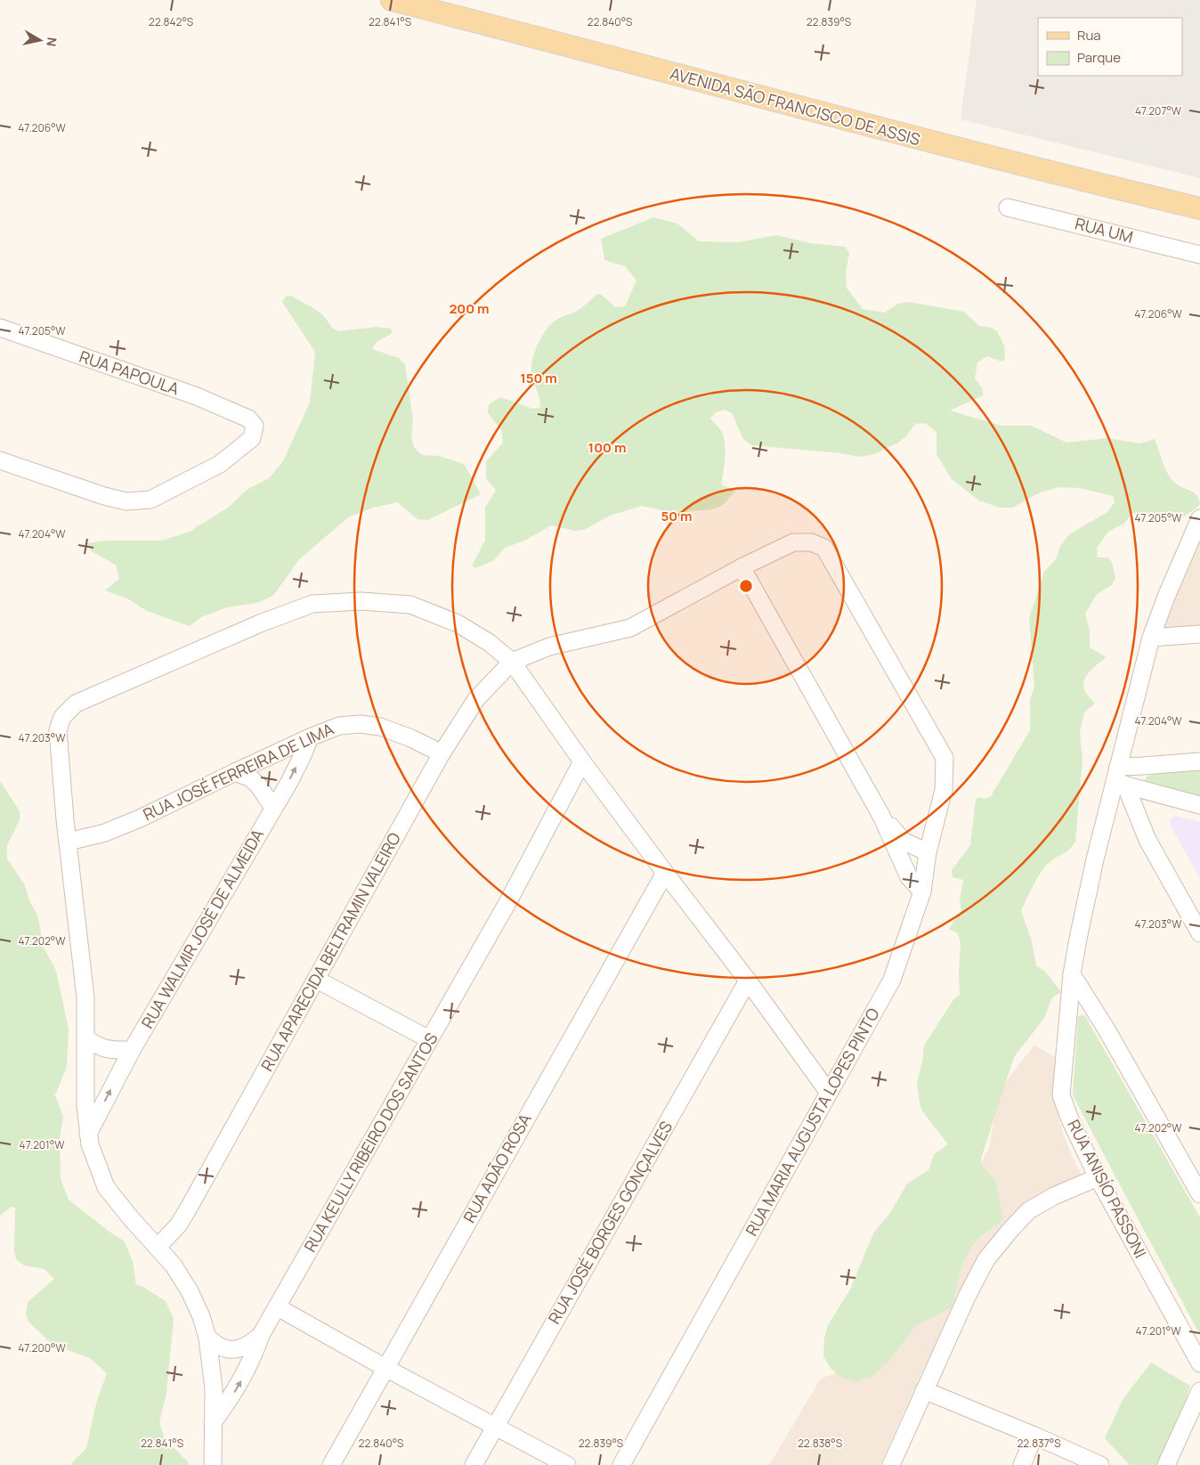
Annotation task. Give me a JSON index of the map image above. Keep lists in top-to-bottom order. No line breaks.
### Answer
{"streets":{"main road":["AVENIDA SÃO FRANCISCO DE ASSIS"],"street":["RUA UM","RUA PAPOULA","RUA JOSÉ FERREIRA DE LIMA","RUA WALMIR JOSÉ DE ALMEIDA","RUA APARECIDA BELTRAMIN VALEIRO","RUA MARIA AUGUSTA LOPES PINTO","RUA KEULLY RIBEIRO DOS SANTOS","RUA ADÃO ROSA","RUA ANISÍO PASSONI","RUA JOSÉ BORGES GONÇALVES"]},"crossings":[["RUA JOSÉ FERREIRA DE LIMA","RUA WALMIR JOSÉ DE ALMEIDA"],["RUA JOSÉ FERREIRA DE LIMA","RUA APARECIDA BELTRAMIN VALEIRO"]],"one_way":["RUA WALMIR JOSÉ DE ALMEIDA"],"legend":["Rua","Parque"],"north":"right","coordinates":["22.841°S","22.840°S","22.839°S","22.842°S","47.207°W","47.206°W","47.205°W","47.204°W","47.203°W","47.202°W","47.201°W","47.200°W","22.838°S","22.837°S"],"rings":["200 m","150 m","100 m","50 m"]}
